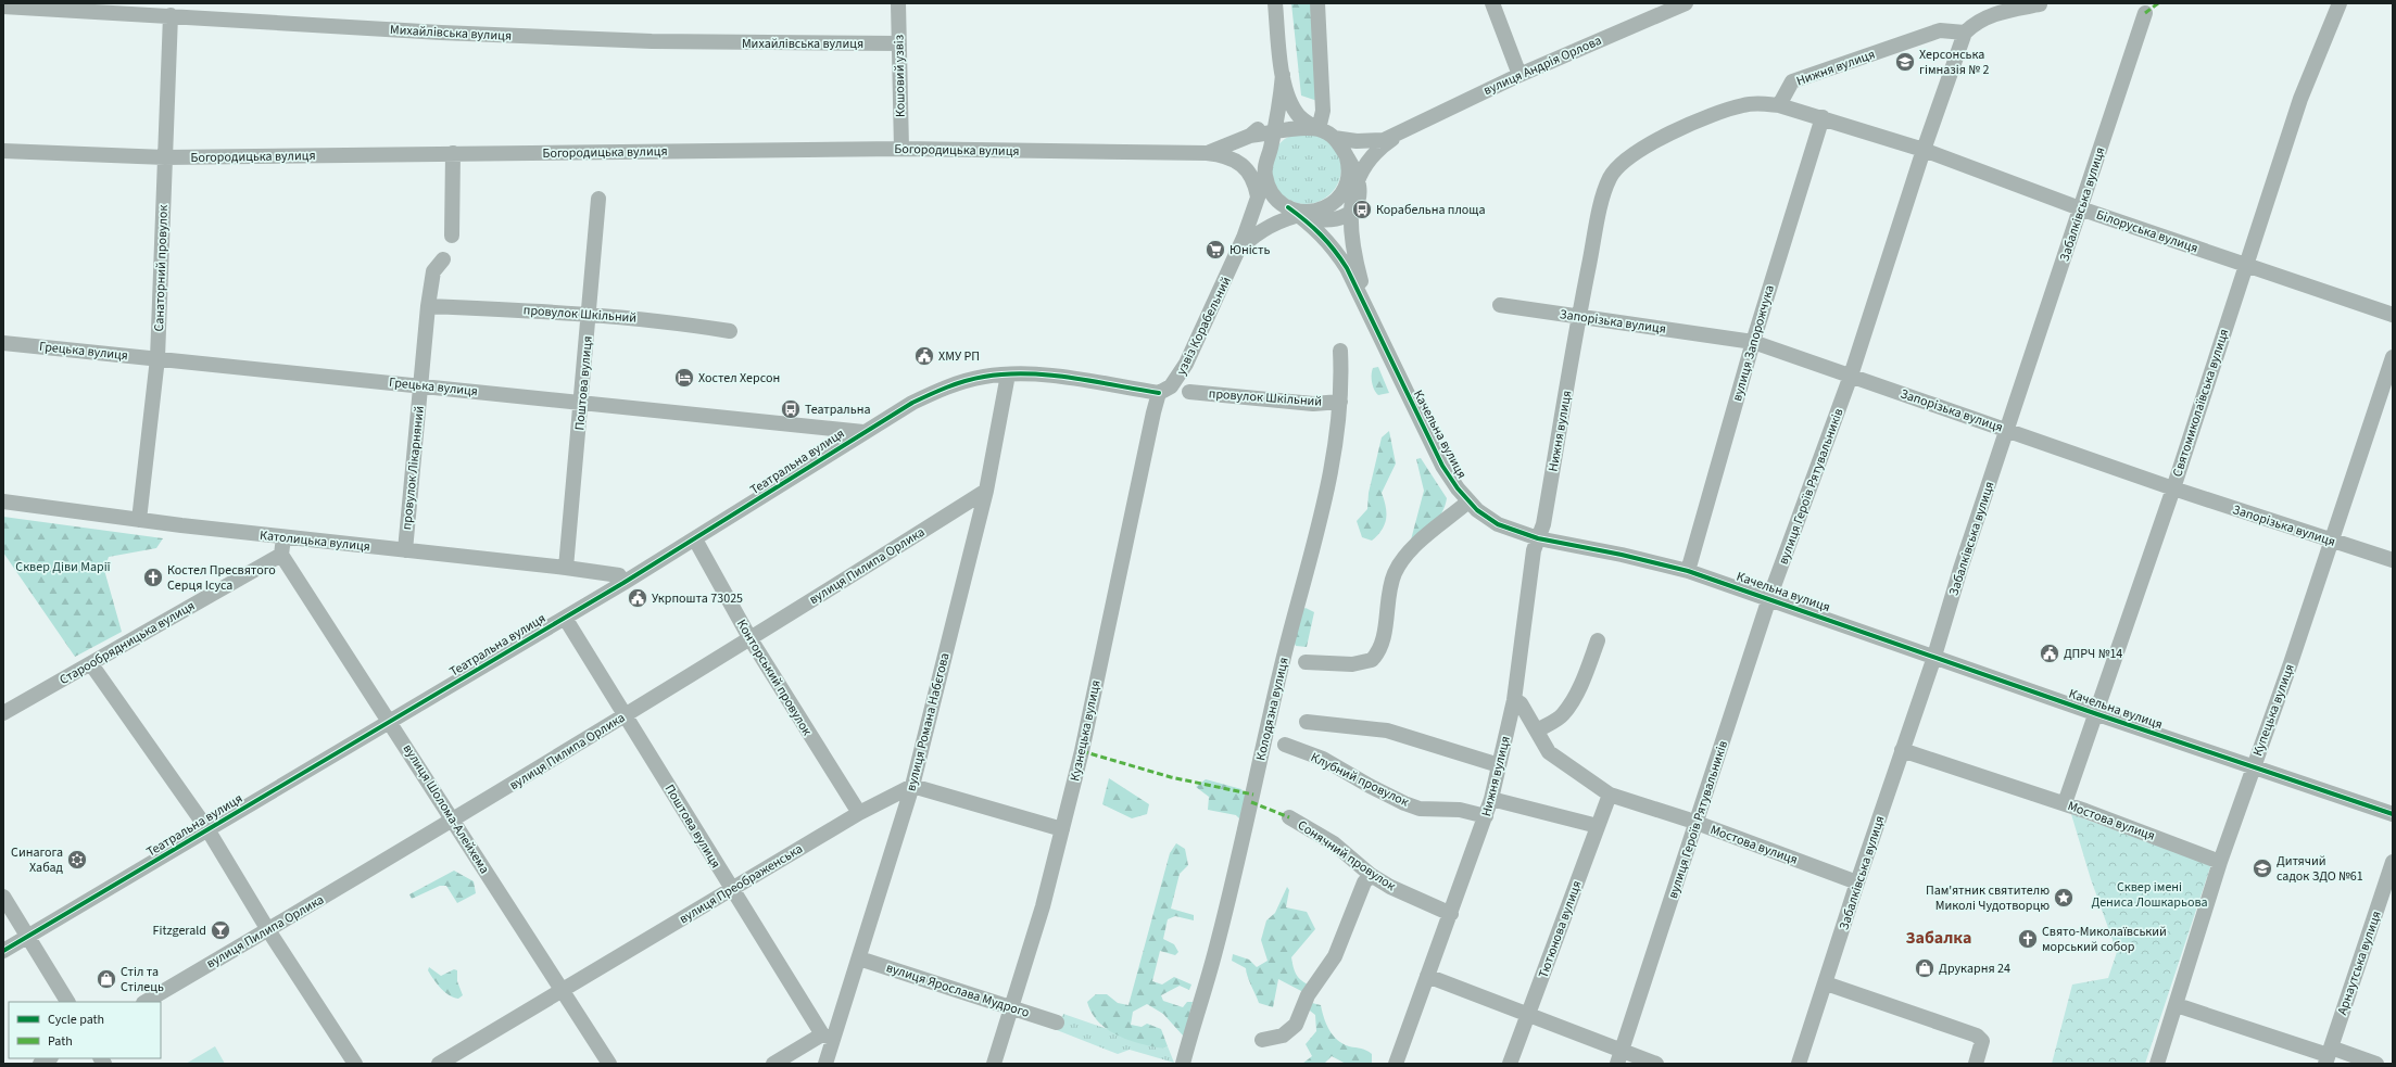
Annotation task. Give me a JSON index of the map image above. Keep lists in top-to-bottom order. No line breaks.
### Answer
{"streets":{"street":["Михайлівська вулиця","вулиця Андрія Орлова","Нижня вулиця","Кошовий узвіз","Богородицька вулиця","Забалківська вулиця","Білоруська вулиця","Санаторний провулок","провулок Шкільний","Запорізька вулиця","узвіз Корабельний","вулиця Запорожчука","Грецька вулиця","Поштова вулиця","Святомиколаївська вулиця","Качельна вулиця","Театральна вулиця","провулок Лікарняний","вулиця Героїв Рятувальників","Католицька вулиця","вулиця Пилипа Орлика","Старообрядницька вулиця","Конторський провулок","Колодязна вулиця","Купецька вулиця","вулиця Романа Набєгова","Кузнецька вулиця","Клубний провулок","вулиця Шолома-Алейхема","Мостова вулиця","Сонячний провулок","вулиця Преображенська","Тютюнова вулиця","Арнаутська вулиця","вулиця Ярослава Мудрого"]},"crossings":[["Михайлівська вулиця","Кошовий узвіз"],["Михайлівська вулиця","Санаторний провулок"],["вулиця Андрія Орлова","Богородицька вулиця"],["вулиця Андрія Орлова","узвіз Корабельний"],["вулиця Андрія Орлова","Качельна вулиця"],["Нижня вулиця","Білоруська вулиця"],["Нижня вулиця","Запорізька вулиця"],["Нижня вулиця","Качельна вулиця"],["Нижня вулиця","вулиця Героїв Рятувальників"],["Нижня вулиця","Клубний провулок"],["Нижня вулиця","Мостова вулиця"],["Нижня вулиця","Сонячний провулок"],["Кошовий узвіз","Богородицька вулиця"],["Богородицька вулиця","Санаторний провулок"],["Богородицька вулиця","узвіз Корабельний"],["Богородицька вулиця","Качельна вулиця"],["Забалківська вулиця","Білоруська вулиця"],["Забалківська вулиця","Запорізька вулиця"],["Забалківська вулиця","Качельна вулиця"],["Забалківська вулиця","Мостова вулиця"],["Білоруська вулиця","вулиця Запорожчука"],["Білоруська вулиця","Святомиколаївська вулиця"],["Білоруська вулиця","вулиця Героїв Рятувальників"],["Санаторний провулок","Грецька вулиця"],["Санаторний провулок","Католицька вулиця"],["провулок Шкільний","Поштова вулиця"],["провулок Шкільний","провулок Лікарняний"],["провулок Шкільний","Колодязна вулиця"],["Запорізька вулиця","вулиця Запорожчука"],["Запорізька вулиця","Святомиколаївська вулиця"],["Запорізька вулиця","вулиця Героїв Рятувальників"],["Запорізька вулиця","Купецька вулиця"],["узвіз Корабельний","Качельна вулиця"],["узвіз Корабельний","Кузнецька вулиця"],["вулиця Запорожчука","Качельна вулиця"],["Грецька вулиця","Поштова вулиця"],["Грецька вулиця","Театральна вулиця"],["Грецька вулиця","провулок Лікарняний"],["Поштова вулиця","Театральна вулиця"],["Поштова вулиця","Католицька вулиця"],["Поштова вулиця","вулиця Пилипа Орлика"],["Поштова вулиця","вулиця Романа Набєгова"],["Поштова вулиця","вулиця Преображенська"],["Святомиколаївська вулиця","Качельна вулиця"],["Святомиколаївська вулиця","Мостова вулиця"],["Качельна вулиця","вулиця Героїв Рятувальників"],["Качельна вулиця","Купецька вулиця"],["Театральна вулиця","Католицька вулиця"],["Театральна вулиця","Конторський провулок"],["Театральна вулиця","вулиця Романа Набєгова"],["Театральна вулиця","вулиця Шолома-Алейхема"],["провулок Лікарняний","Католицька вулиця"],["вулиця Героїв Рятувальників","Мостова вулиця"],["вулиця Пилипа Орлика","Конторський провулок"],["вулиця Пилипа Орлика","вулиця Романа Набєгова"],["вулиця Пилипа Орлика","вулиця Шолома-Алейхема"],["Старообрядницька вулиця","вулиця Шолома-Алейхема"],["Конторський провулок","вулиця Преображенська"],["Купецька вулиця","Мостова вулиця"],["вулиця Романа Набєгова","вулиця Преображенська"],["вулиця Романа Набєгова","вулиця Ярослава Мудрого"],["Кузнецька вулиця","вулиця Ярослава Мудрого"],["вулиця Шолома-Алейхема","вулиця Преображенська"],["Мостова вулиця","Тютюнова вулиця"]],"districts":["Забалка"],"parks":["Сквер Діви Марії","Сквер імені Дениса Лошкарьова"],"places":{"school or university":["Херсонська гімназія № 2","Дитячий садок ЗДО №61"],"bus stop":["Корабельна площа","Театральна"],"supermarket":["Юність"],"public building":["ХМУ РП","Укрпошта 73025","ДПРЧ №14"],"hotel":["Хостел Херсон"],"church":["Костел Пресвятого Серця Ісуса","Свято-Миколаївський морський собор"],"synagogue":["Синагога Хабад"],"place":["Пам'ятник святителю Миколі Чудотворцю"],"bar":["Fitzgerald"],"shop":["Друкарня 24","Стіл та Стілець"]},"legend":["Cycle path","Path"]}
